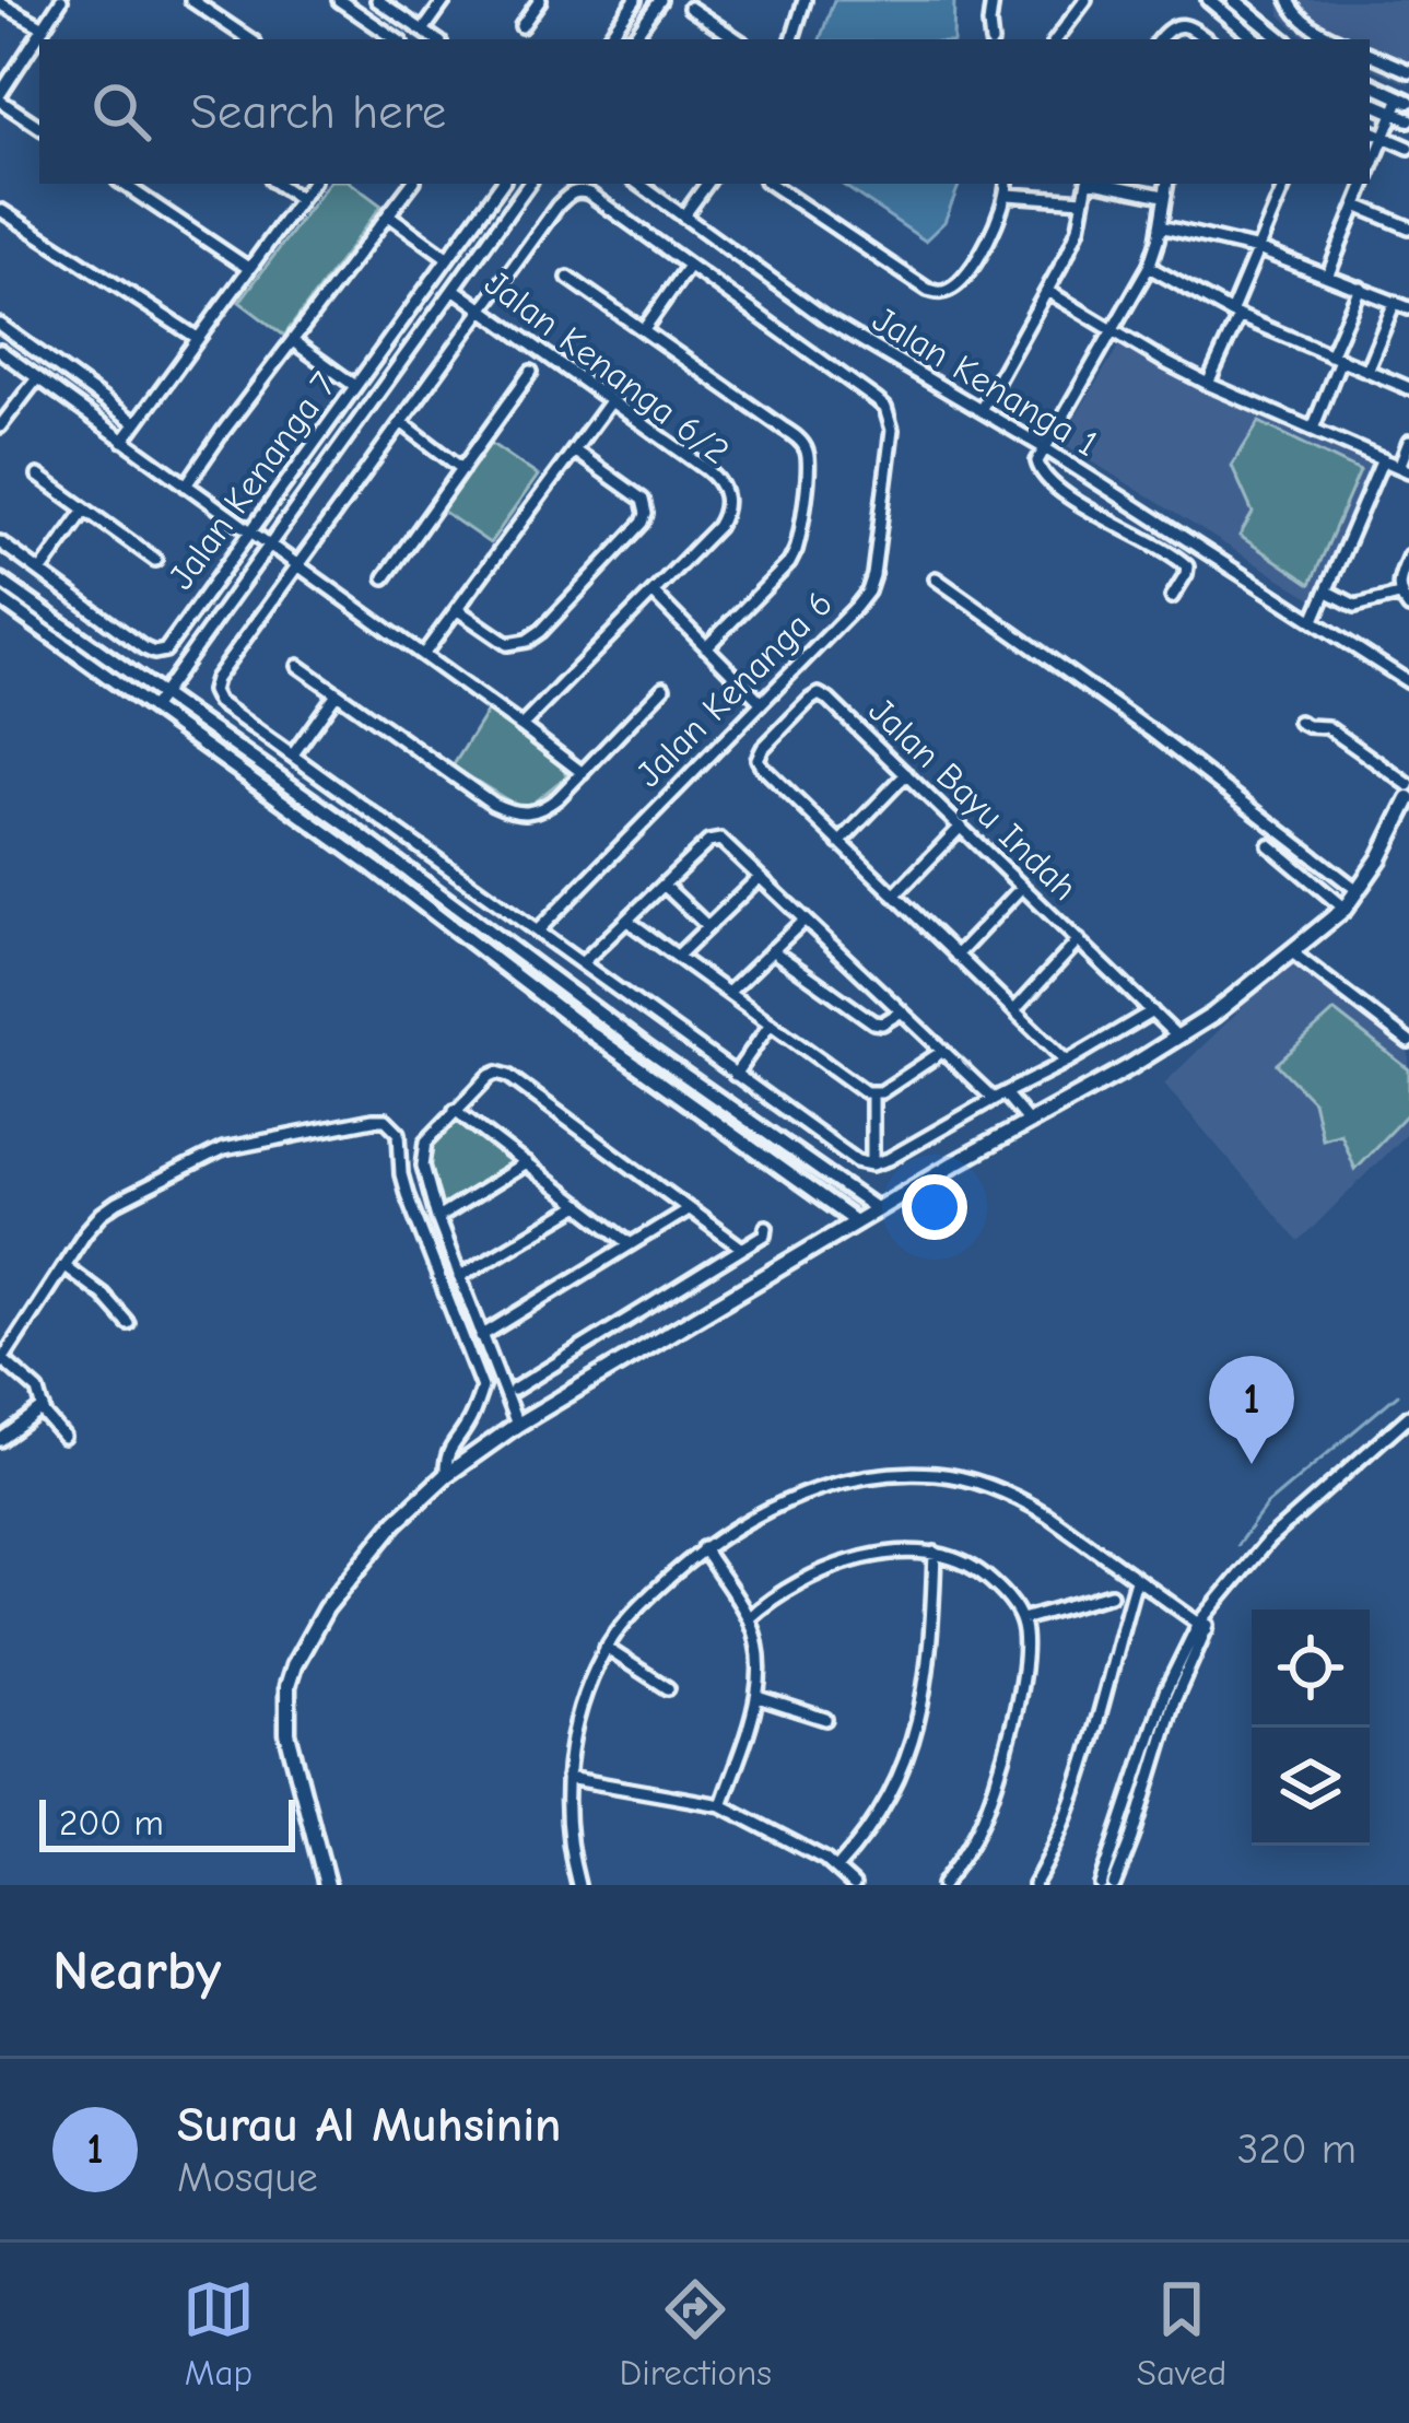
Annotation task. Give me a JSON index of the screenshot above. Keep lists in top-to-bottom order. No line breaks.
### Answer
{"streets":{"street":["Jalan Kenanga 6/2","Jalan Kenanga 1","Jalan Kenanga 7","Jalan Kenanga 6","Jalan Bayu Indah"]},"crossings":[["Jalan Kenanga 6/2","Jalan Kenanga 6"]],"scale_bar":"200 m","page":{"search":"Search here","pins":"1","scale":"200 m","heading":"Nearby","list":[{"mark":"1","name":"Surau Al Muhsinin","note":"Mosque","value":"320 m"}],"nav":["Map","Directions","Saved"]}}
